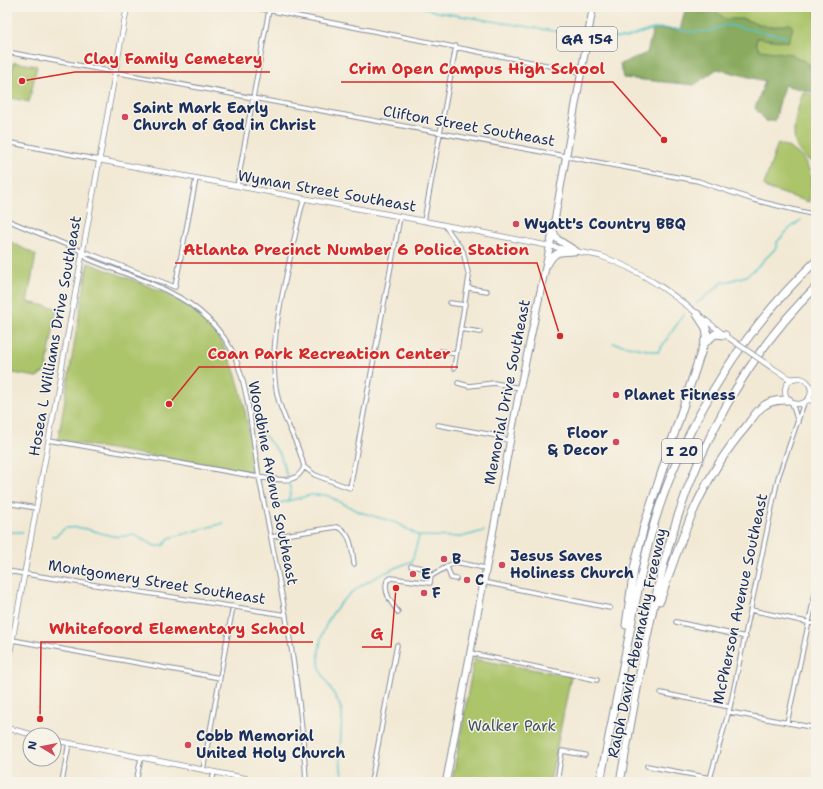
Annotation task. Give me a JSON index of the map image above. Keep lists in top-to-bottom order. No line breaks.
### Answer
{"streets":{"highway":["I 20","Ralph David Abernathy Freeway"],"main road":["GA 154","Memorial Drive Southeast"],"street":["Clifton Street Southeast","Wyman Street Southeast","Hosea L Williams Drive Southeast","Woodbine Avenue Southeast","Montgomery Street Southeast","McPherson Avenue Southeast"]},"crossings":[["Clifton Street Southeast","Hosea L Williams Drive Southeast"],["Clifton Street Southeast","Memorial Drive Southeast"],["Wyman Street Southeast","Hosea L Williams Drive Southeast"],["Wyman Street Southeast","Memorial Drive Southeast"],["Wyman Street Southeast","McPherson Avenue Southeast"],["Hosea L Williams Drive Southeast","Woodbine Avenue Southeast"],["Hosea L Williams Drive Southeast","Montgomery Street Southeast"],["Woodbine Avenue Southeast","Montgomery Street Southeast"]],"parks":["Walker Park"],"places":["Clay Family Cemetery","Saint Mark Early Church of God in Christ","Crim Open Campus High School","Wyatt's Country BBQ","Atlanta Precinct Number 6 Police Station","Planet Fitness","Coan Park Recreation Center","Floor & Decor","B","Jesus Saves Holiness Church","E","C","G","F","Whitefoord Elementary School","Cobb Memorial United Holy Church"],"north":"left"}
